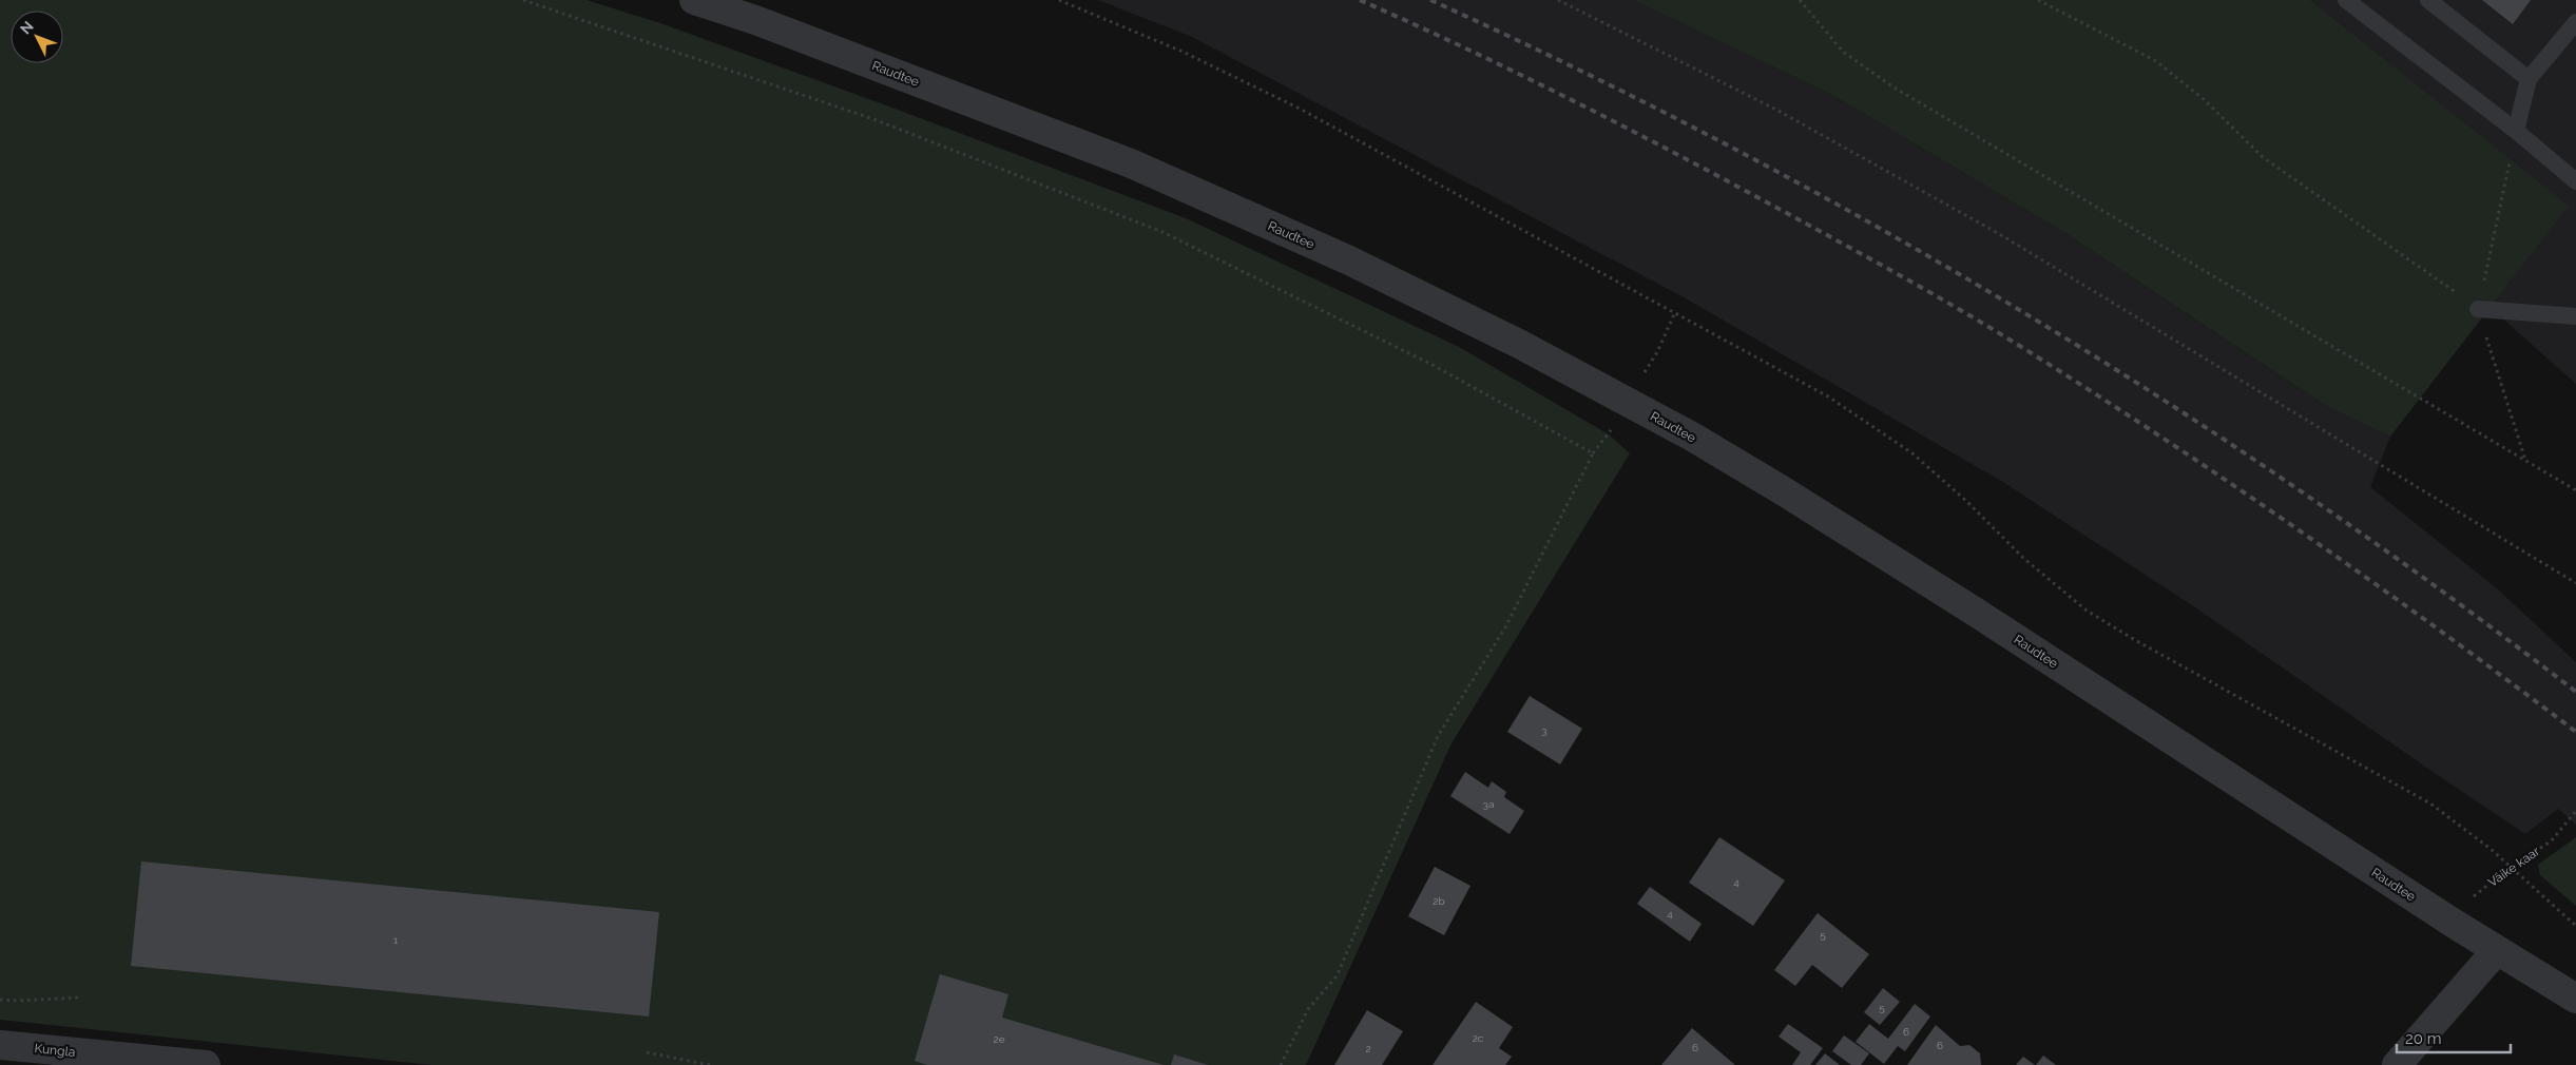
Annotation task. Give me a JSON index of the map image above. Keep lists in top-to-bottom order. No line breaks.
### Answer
{"streets":{"street":["Raudtee","Kungla"],"path":["Väike kaar"]},"crossings":[["Raudtee","Väike kaar"]],"house_numbers":["3","3a","4","2b","4","5","1","5","6","2c","2e","6","6","2"],"scale_bar":"20 m","north":"top left"}
